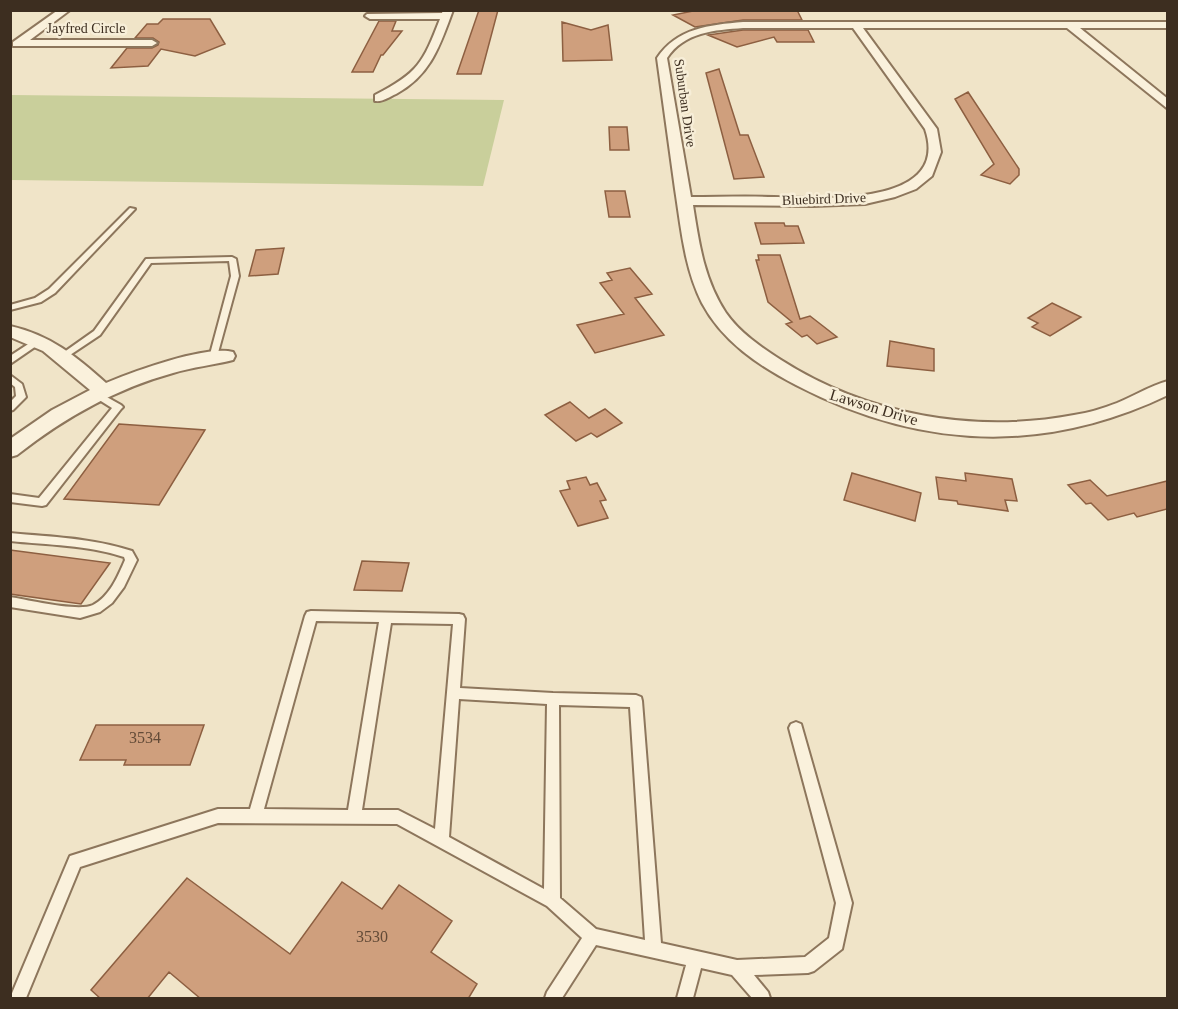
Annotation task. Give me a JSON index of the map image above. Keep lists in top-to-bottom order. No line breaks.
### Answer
{"streets":{"street":["Jayfred Circle","Suburban Drive","Bluebird Drive","Lawson Drive"]},"crossings":[["Suburban Drive","Bluebird Drive"],["Suburban Drive","Lawson Drive"],["Bluebird Drive","Lawson Drive"]],"house_numbers":["3534","3530"]}
